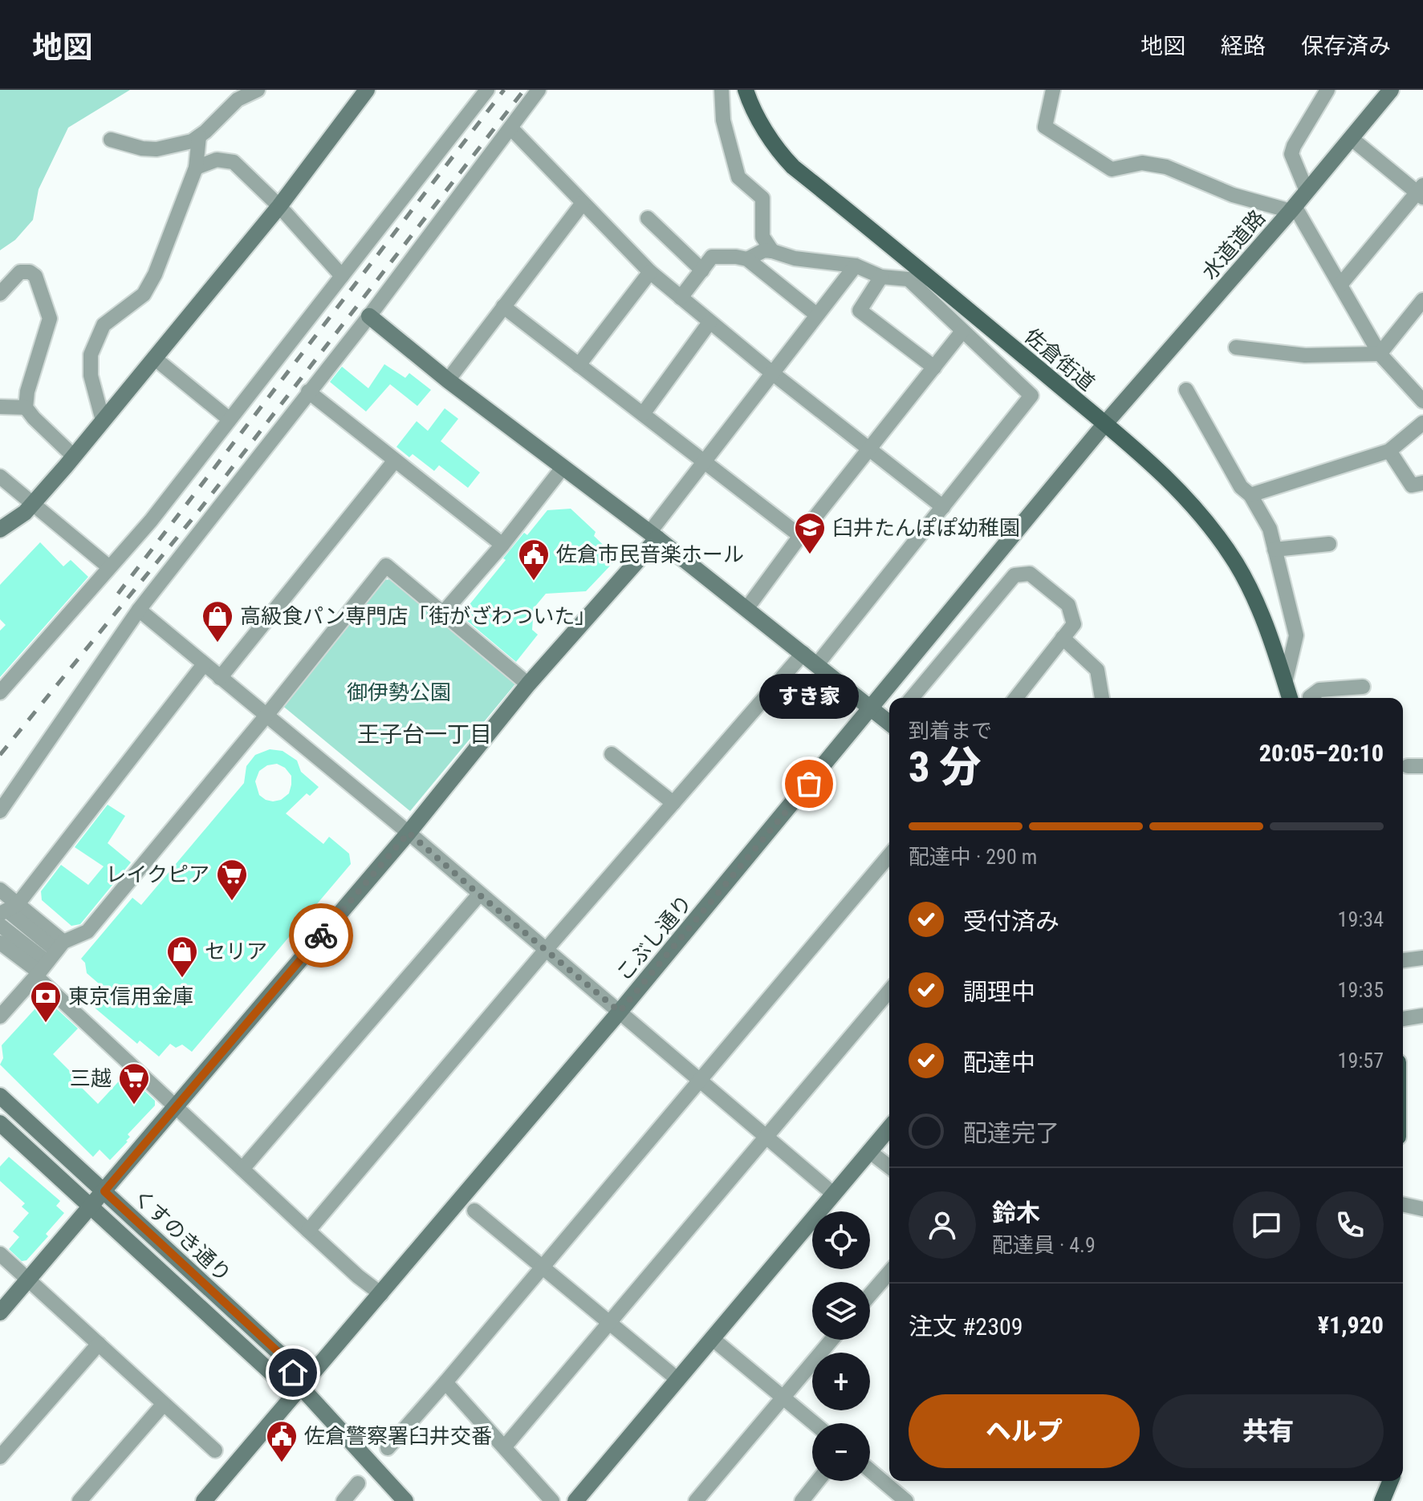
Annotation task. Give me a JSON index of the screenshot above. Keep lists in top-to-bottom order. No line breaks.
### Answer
{"streets":{"main road":["佐倉街道"],"street":["水道道路","こぶし通り","くすのき通り"]},"crossings":[["水道道路","佐倉街道"],["水道道路","こぶし通り"],["佐倉街道","こぶし通り"],["こぶし通り","くすのき通り"]],"districts":["王子台一丁目"],"parks":["御伊勢公園"],"places":{"school or university":["臼井たんぽぽ幼稚園"],"public building":["佐倉市民音楽ホール","佐倉警察署臼井交番"],"shop":["高級食パン専門店「街がざわついた」","セリア"],"other":["すき家"],"supermarket":["レイクピア","三越"],"bank":["東京信用金庫"]},"page":{"header":"地図","nav":["地図","経路","保存済み"],"bubble":"すき家","heading":["3 分","到着まで","20:05–20:10"],"panel":["鈴木","配達員 · 4.9","注文 #2309","¥1,920"],"bar":"配達中 · 290 m","list":[["受付済み","19:34"],["調理中","19:35"],["配達中","19:57"],"配達完了"],"map_buttons":["+","−"],"buttons":["ヘルプ","共有"]}}
